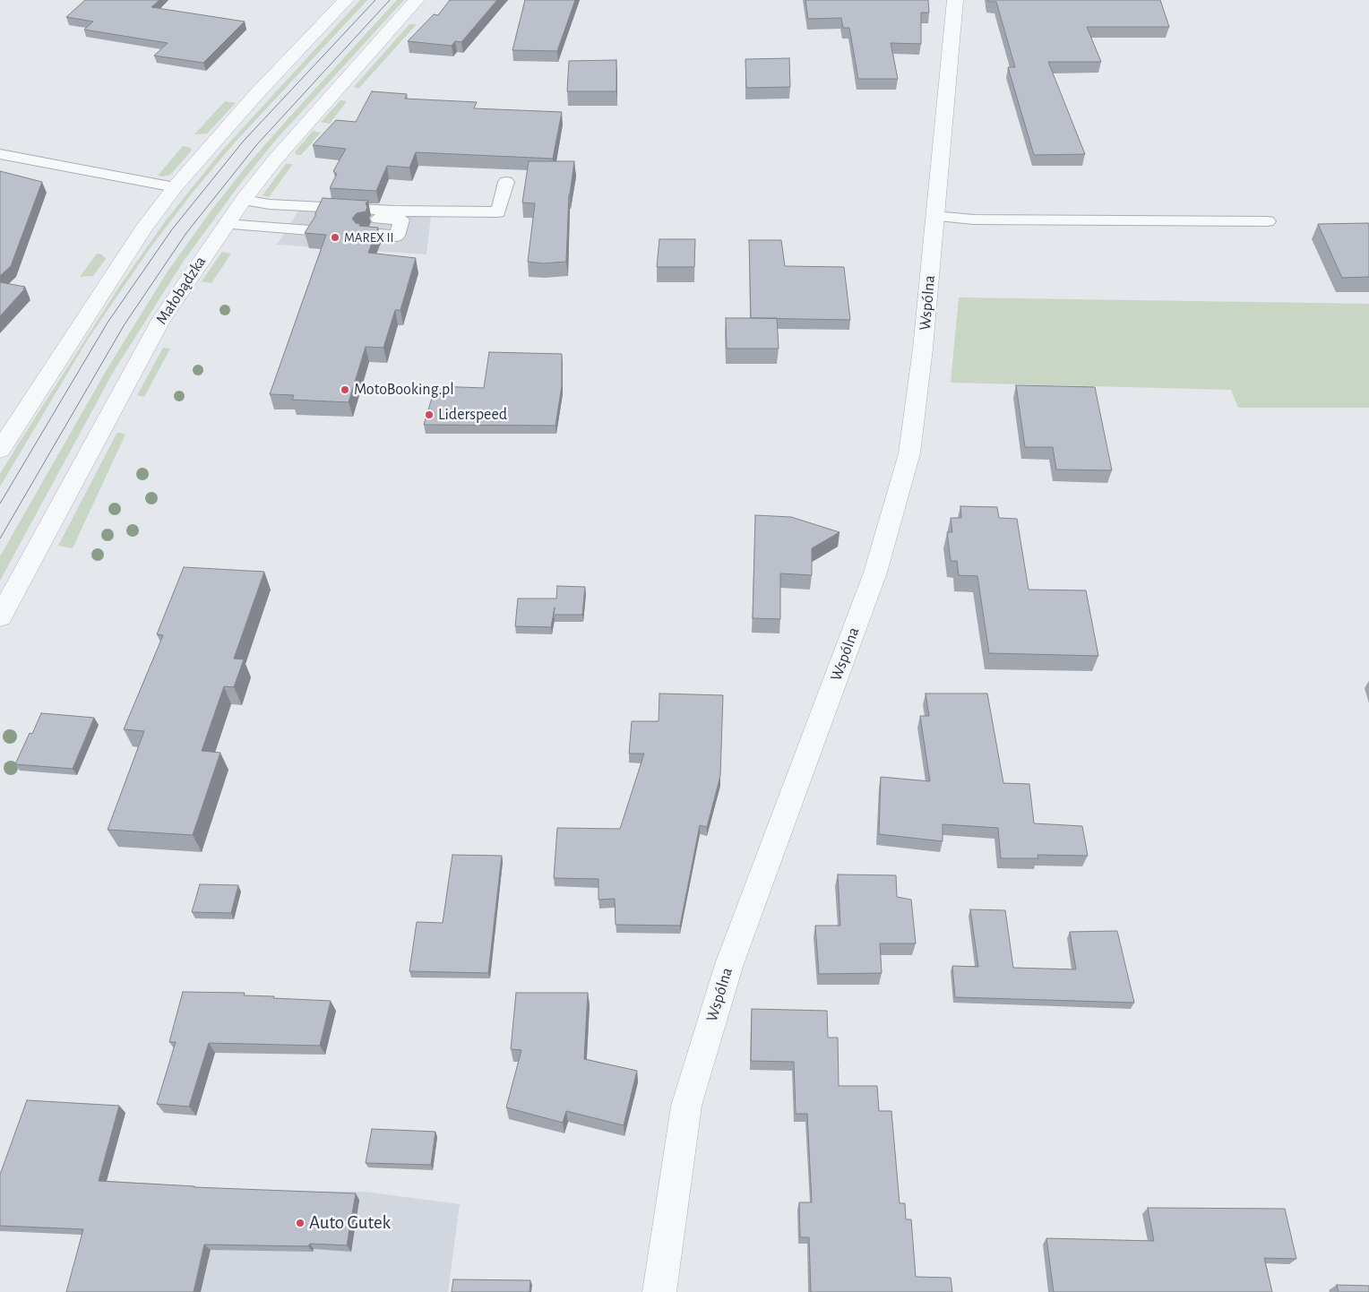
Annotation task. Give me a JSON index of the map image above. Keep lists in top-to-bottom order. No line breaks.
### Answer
{"streets":{"street":["Małobądzka","Wspólna"]},"places":["MAREX II","MotoBooking.pl","Liderspeed","Auto Gutek"]}
